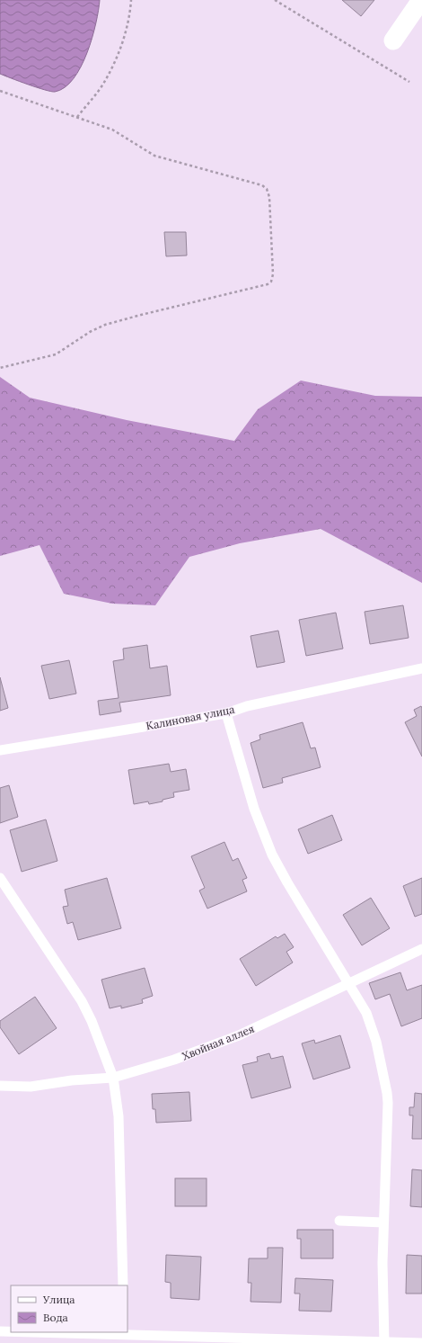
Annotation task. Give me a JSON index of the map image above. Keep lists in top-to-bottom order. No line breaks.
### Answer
{"streets":{"lane":["Калиновая улица","Хвойная аллея"]},"legend":["Улица","Вода"]}
